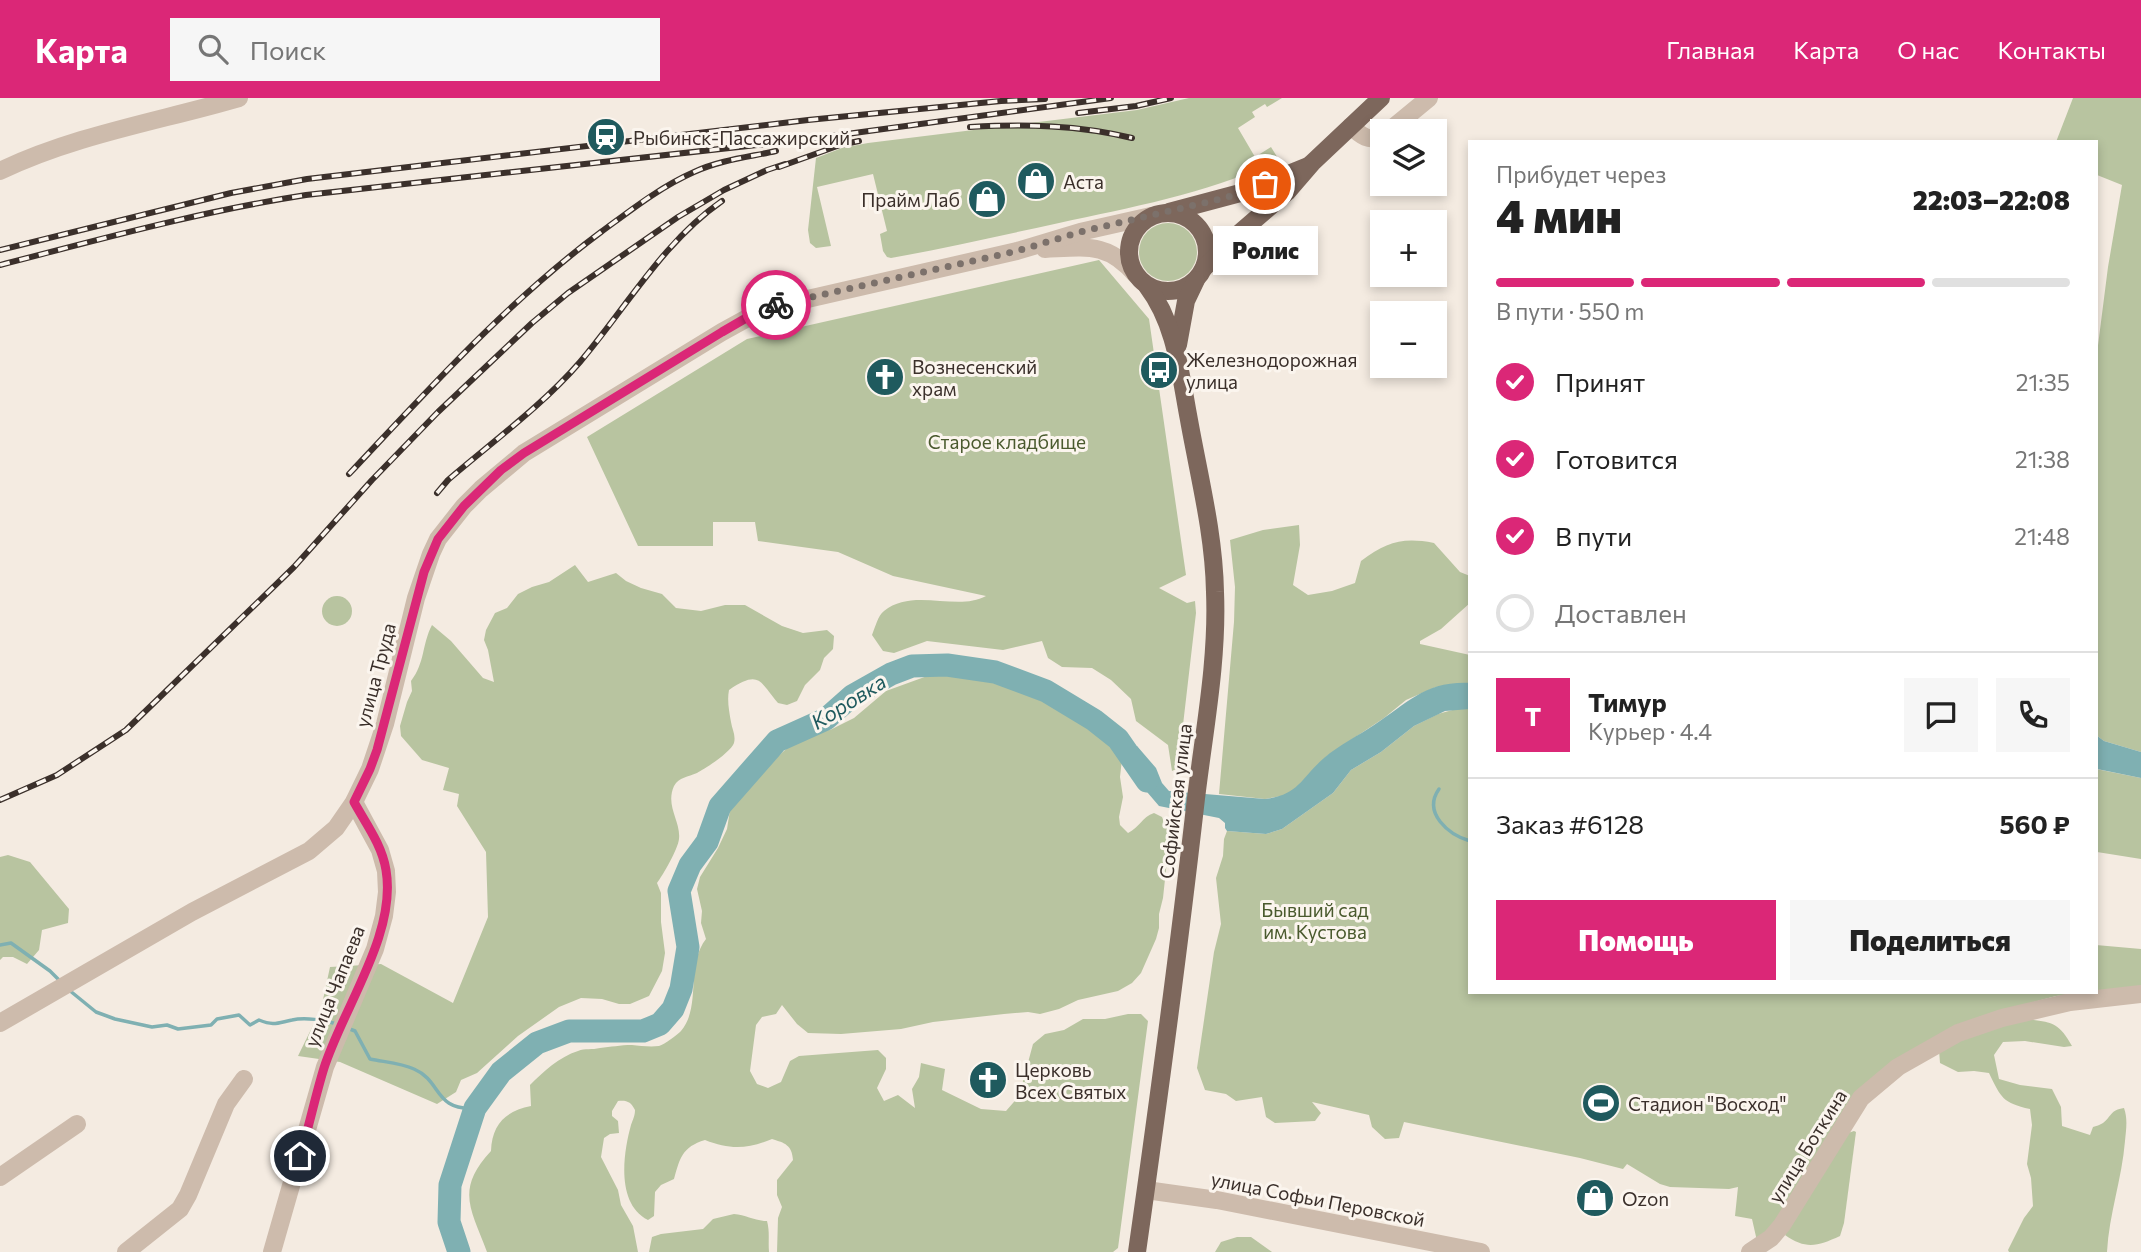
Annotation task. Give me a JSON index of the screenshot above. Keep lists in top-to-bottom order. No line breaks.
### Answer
{"streets":{"main road":["Софийская улица"],"street":["улица Труда","улица Чапаева","улица Боткина","улица Софьи Перовской"]},"crossings":[["улица Труда","улица Чапаева"],["Софийская улица","улица Софьи Перовской"]],"water":["Коровка"],"parks":["Старое кладбище","Бывший сад им. Кустова"],"places":{"station":["Рыбинск-Пассажирский"],"shop":["Аста","Прайм Лаб","Ozon"],"other":["Ролис"],"bus stop":["Железнодорожная улица"],"church":["Вознесенский храм","Церковь Всех Святых"],"sports":["Стадион \"Восход\""]},"page":{"header":"Карта","search":"Поиск","nav":["Главная","Карта","О нас","Контакты"],"map_buttons":["+","−"],"heading":["4 мин","Прибудет через","22:03–22:08"],"panel":["Тимур","Курьер · 4.4","Заказ #6128","560 ₽"],"bubble":"Ролис","bar":"В пути · 550 m","list":[["Принят","21:35"],["Готовится","21:38"],["В пути","21:48"],"Доставлен"],"round":"Т","buttons":["Помощь","Поделиться"]}}
